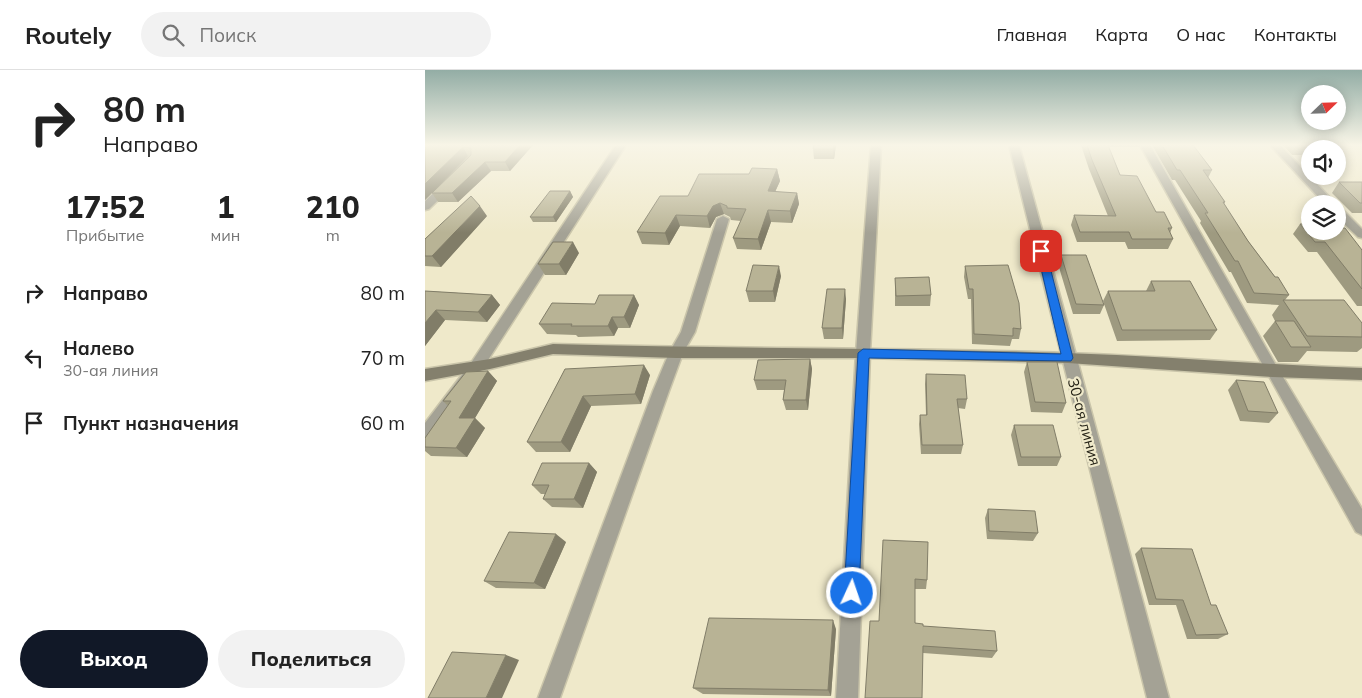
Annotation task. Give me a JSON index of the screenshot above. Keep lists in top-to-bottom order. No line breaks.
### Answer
{"streets":{"street":["30-ая линия"]},"north":"top right","page":{"header":"Routely","search":"Поиск","nav":["Главная","Карта","О нас","Контакты"],"turn":["80 m","Направо"],"eta":["17:52","Прибытие","1","мин","210","m"],"list":[{"name":"Направо","value":"80 m"},{"name":"Налево","note":"30-ая линия","value":"70 m"},{"name":"Пункт назначения","value":"60 m"}],"buttons":["Выход","Поделиться"]}}
